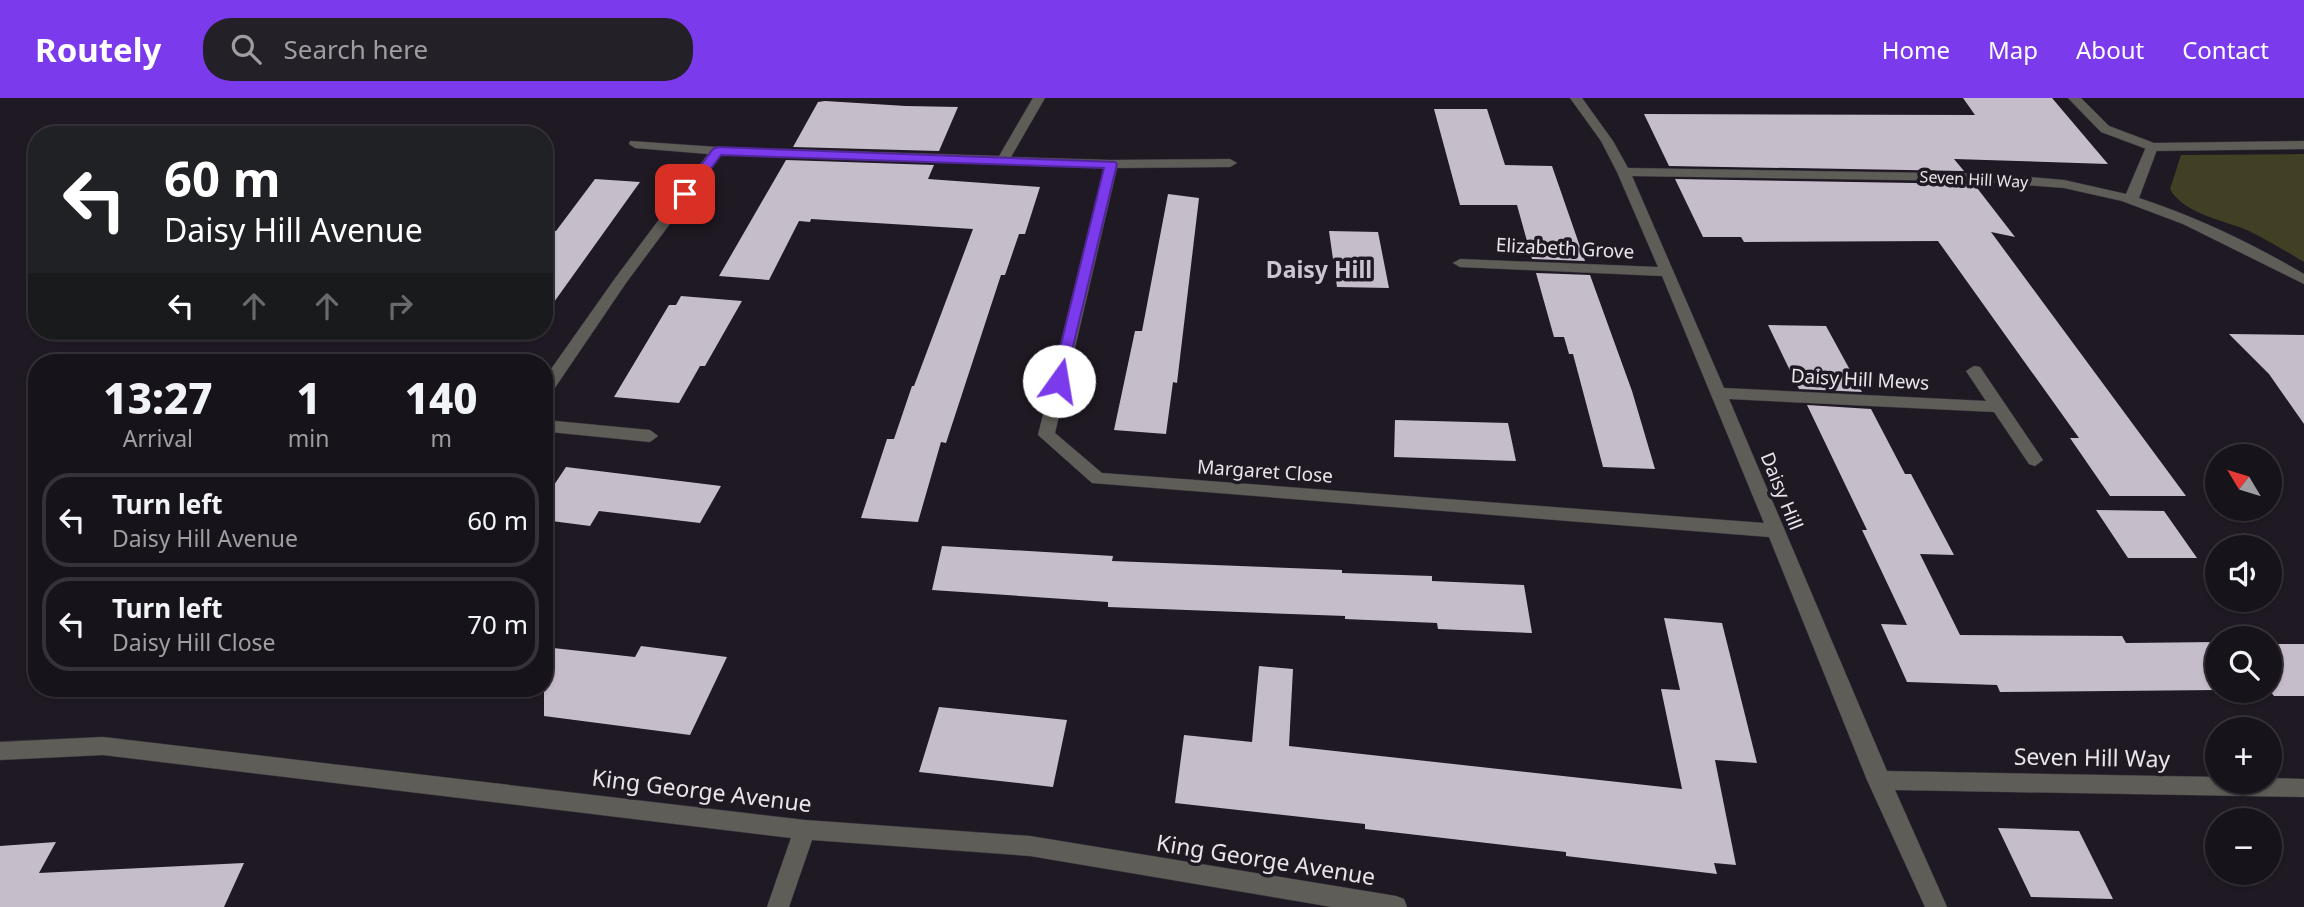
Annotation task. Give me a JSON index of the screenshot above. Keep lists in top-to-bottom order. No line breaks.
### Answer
{"streets":{"street":["Seven Hill Way","Elizabeth Grove","Daisy Hill Mews","Margaret Close","Daisy Hill","King George Avenue"]},"crossings":[["Seven Hill Way","Daisy Hill"],["Elizabeth Grove","Daisy Hill"],["Daisy Hill Mews","Daisy Hill"],["Margaret Close","Daisy Hill"]],"districts":["Daisy Hill"],"north":"top left","page":{"header":"Routely","search":"Search here","nav":["Home","Map","About","Contact"],"turn":["60 m","Daisy Hill Avenue"],"eta":["13:27","Arrival","1","min","140","m"],"map_buttons":["+","−"],"list":[{"name":"Turn left","note":"Daisy Hill Avenue","value":"60 m"},{"name":"Turn left","note":"Daisy Hill Close","value":"70 m"}]}}
